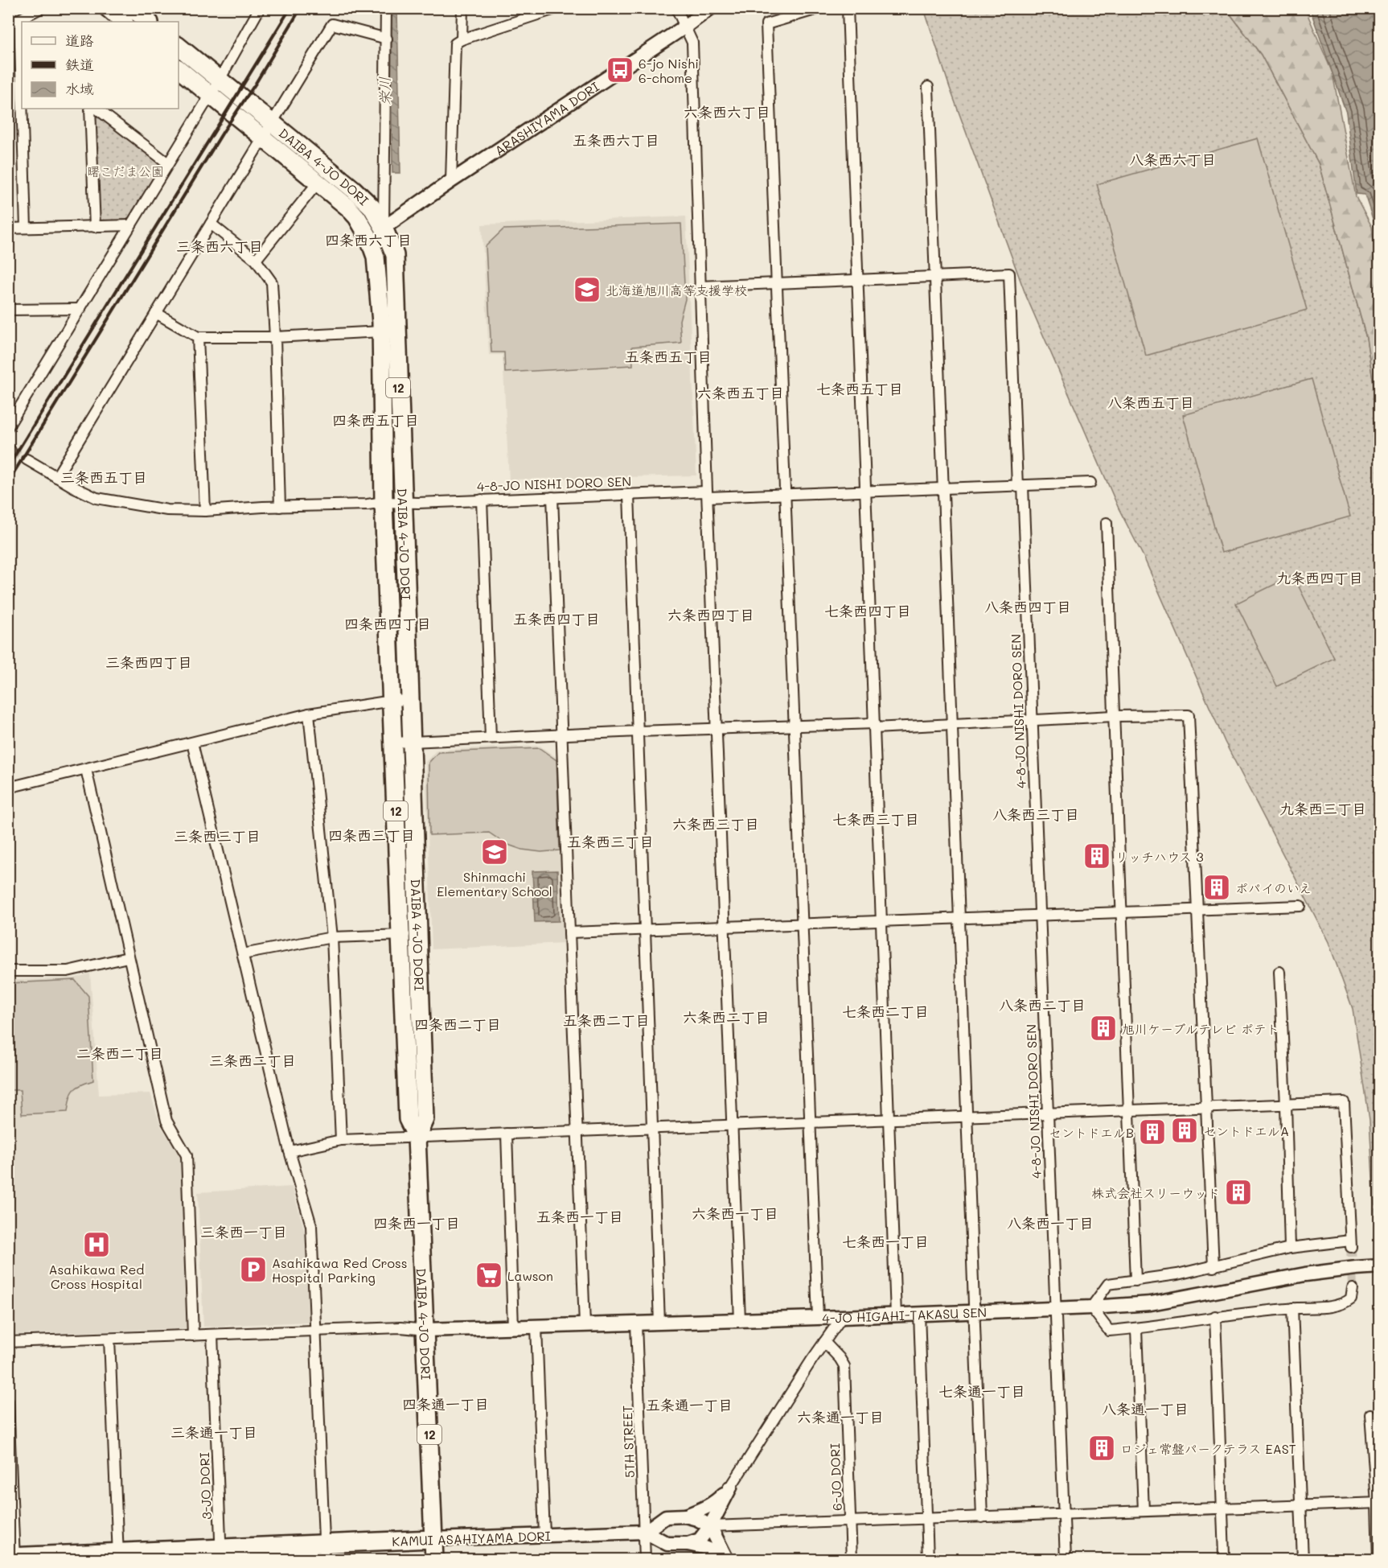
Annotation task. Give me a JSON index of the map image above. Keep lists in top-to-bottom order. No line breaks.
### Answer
{"streets":{"highway":["DAIBA 4-JO DORI","12","KAMUI ASAHIYAMA DORI"],"street":["ARASHIYAMA DORI","4-8-JO NISHI DORO SEN","4-JO HIGAHI-TAKASU SEN","5TH STREET","6-JO DORI","3-JO DORI"]},"crossings":[["ARASHIYAMA DORI","DAIBA 4-JO DORI"],["ARASHIYAMA DORI","12"],["DAIBA 4-JO DORI","12"],["DAIBA 4-JO DORI","4-8-JO NISHI DORO SEN"],["DAIBA 4-JO DORI","4-JO HIGAHI-TAKASU SEN"],["DAIBA 4-JO DORI","KAMUI ASAHIYAMA DORI"],["12","KAMUI ASAHIYAMA DORI"],["4-8-JO NISHI DORO SEN","4-JO HIGAHI-TAKASU SEN"],["4-JO HIGAHI-TAKASU SEN","5TH STREET"],["5TH STREET","KAMUI ASAHIYAMA DORI"],["3-JO DORI","KAMUI ASAHIYAMA DORI"]],"districts":["六条西六丁目","五条西六丁目","八条西六丁目","四条西六丁目","三条西六丁目","五条西五丁目","七条西五丁目","六条西五丁目","八条西五丁目","四条西五丁目","三条西五丁目","九条西四丁目","八条西四丁目","七条西四丁目","六条西四丁目","五条西四丁目","四条西四丁目","三条西四丁目","九条西三丁目","八条西三丁目","七条西三丁目","六条西三丁目","四条西三丁目","三条西三丁目","五条西三丁目","八条西二丁目","七条西二丁目","六条西二丁目","五条西二丁目","四条西二丁目","二条西二丁目","三条西二丁目","六条西一丁目","五条西一丁目","四条西一丁目","八条西一丁目","三条西一丁目","七条西一丁目","七条通一丁目","四条通一丁目","五条通一丁目","八条通一丁目","六条通一丁目","三条通一丁目"],"water":["栄川"],"parks":["曙こだま公園"],"places":{"bus stop":["6-jo Nishi 6-chome"],"school or university":["北海道旭川高等支援学校","Shinmachi Elementary School"],"building":["リッチハウス 3","ポパイのいえ","旭川ケーブルテレビ ポテト","セントドエルA","セントドエルB","株式会社スリーウッド","ロジェ常盤パークテラス EAST"],"hospital":["Asahikawa Red Cross Hospital"],"parking":["Asahikawa Red Cross Hospital Parking"],"supermarket":["Lawson"]},"legend":["道路","鉄道","水域"]}
